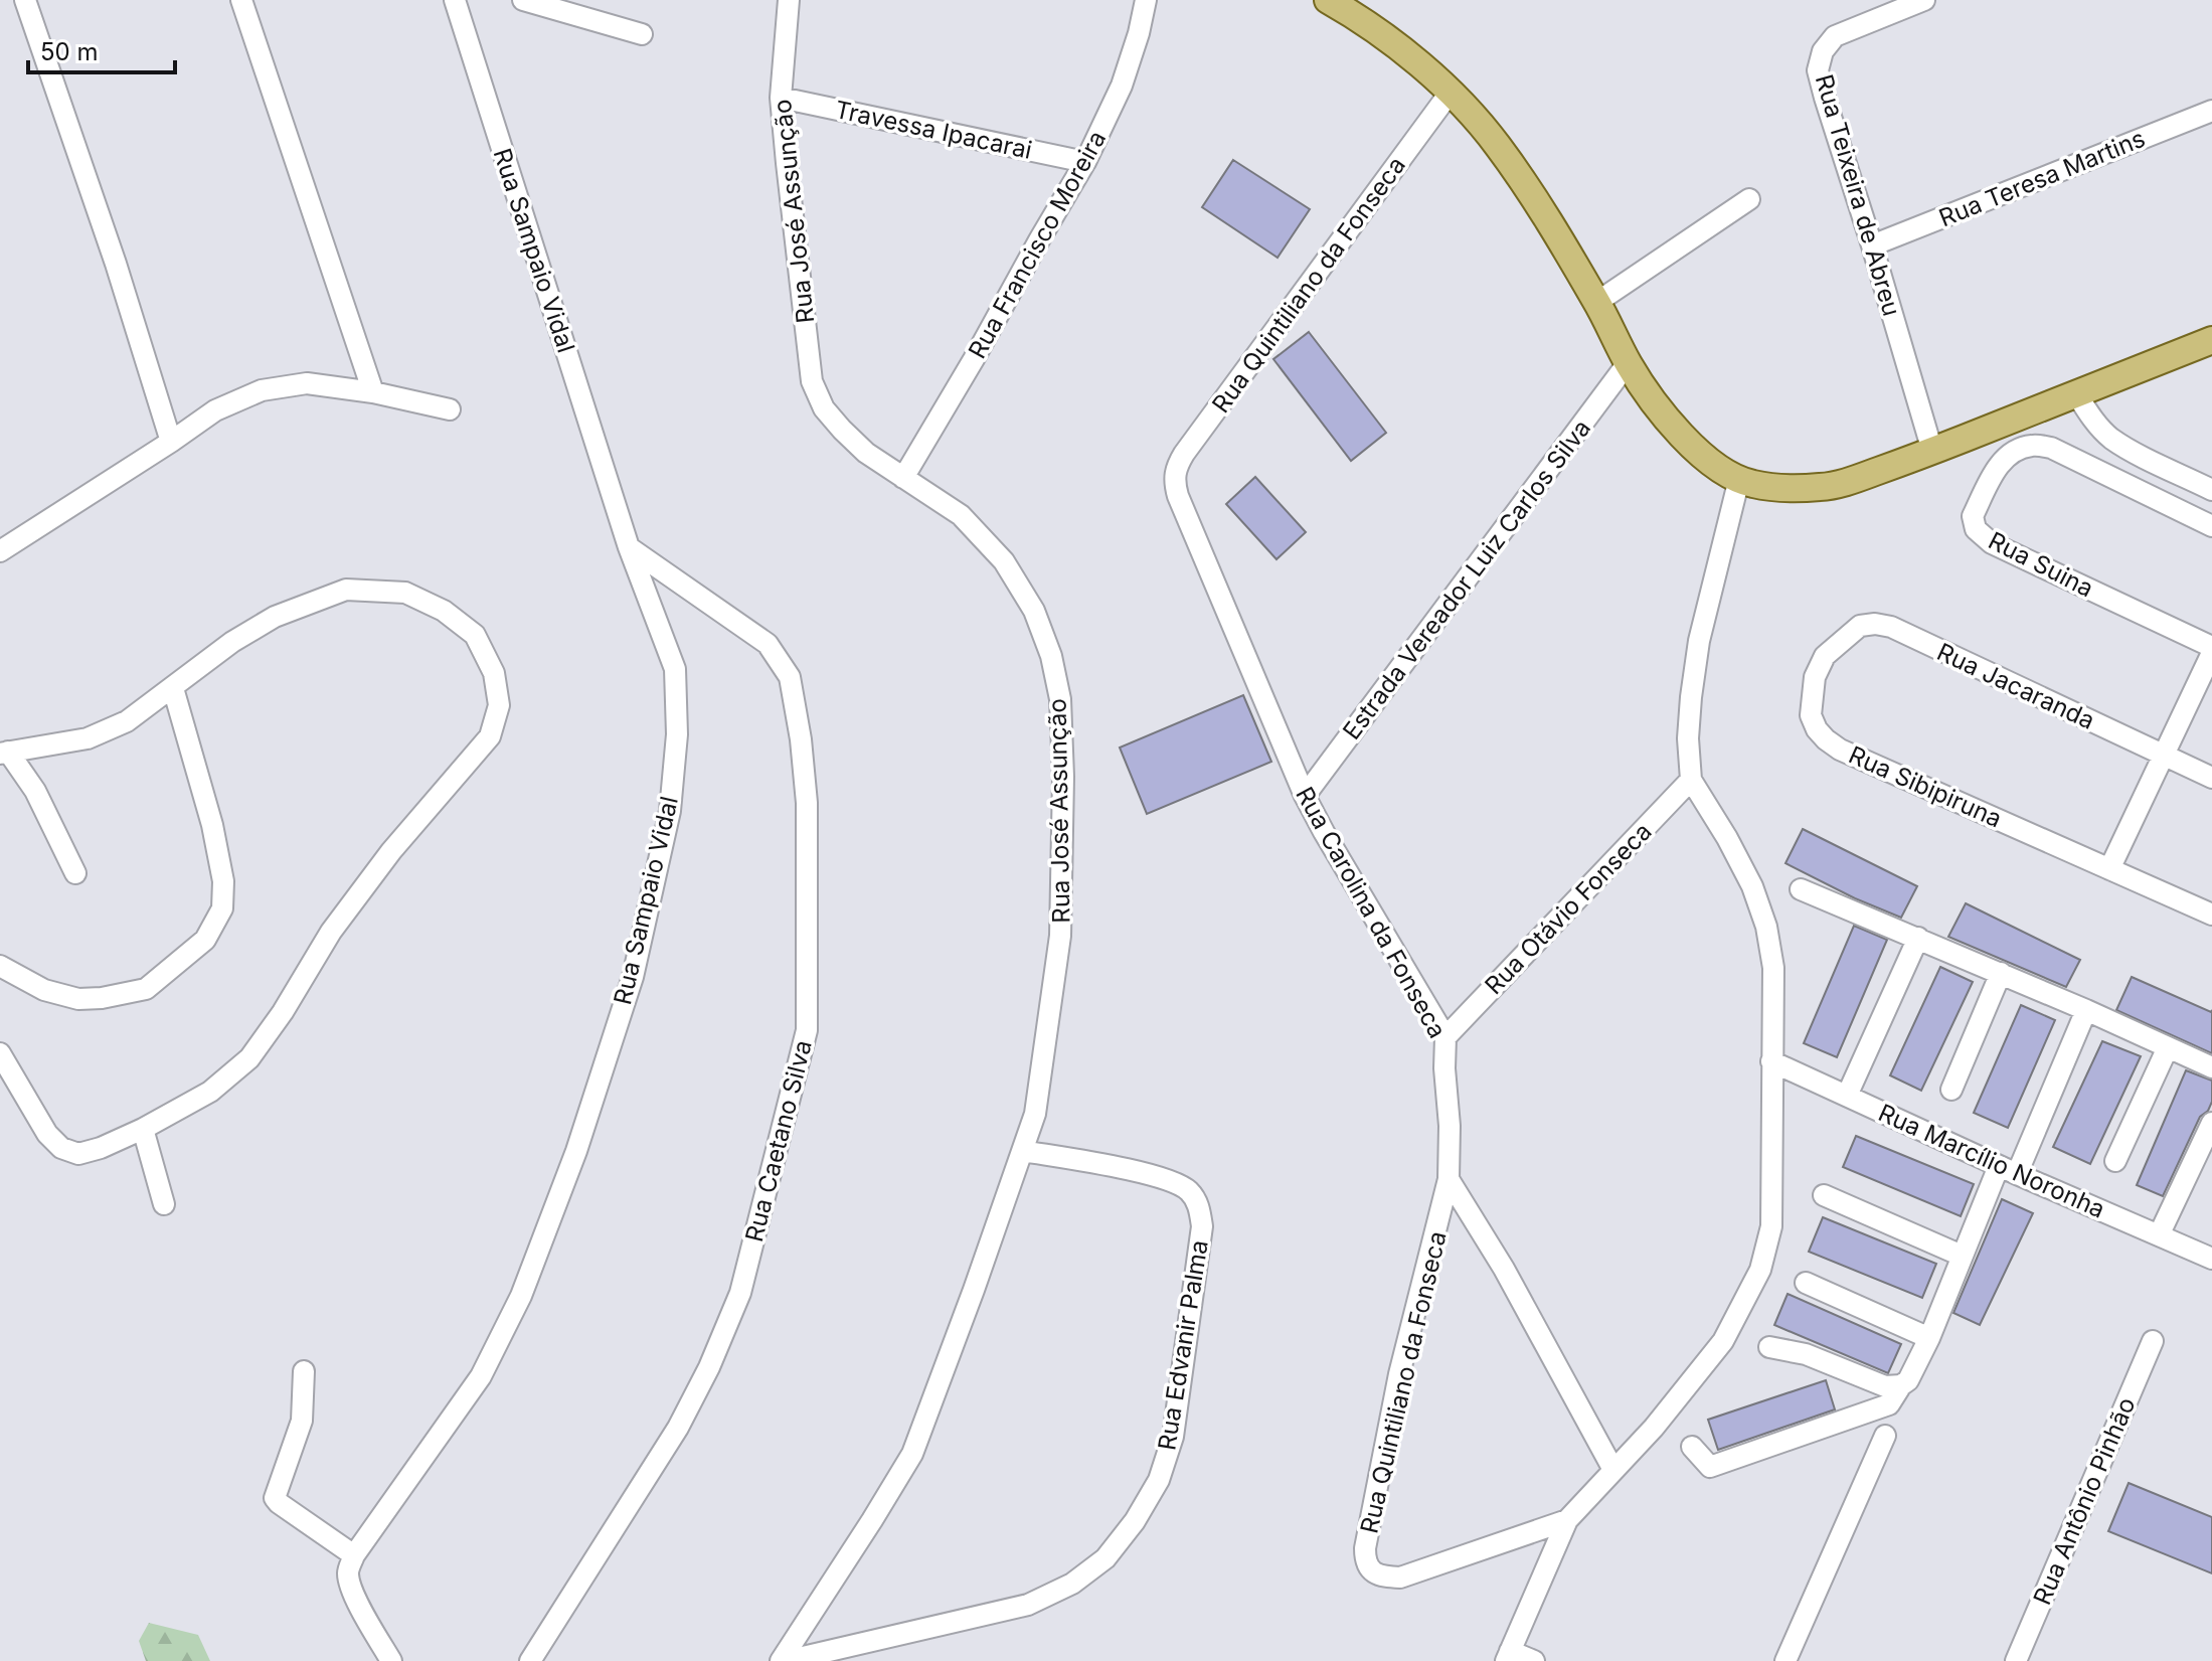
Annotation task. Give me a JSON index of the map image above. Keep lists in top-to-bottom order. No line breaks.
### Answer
{"streets":{"street":["Travessa Ipacarai","Rua Teresa Martins","Rua Teixeira de Abreu","Rua José Assunção","Rua Francisco Moreira","Rua Sampaio Vidal","Rua Quintiliano da Fonseca","Rua Suina","Estrada Vereador Luiz Carlos Silva","Rua Jacaranda","Rua Sibipiruna","Rua Otávio Fonseca","Rua Carolina da Fonseca","Rua Caetano Silva","Rua Marcílio Noronha","Rua Edvanir Palma","Rua Antônio Pinhão"]},"crossings":[["Travessa Ipacarai","Rua José Assunção"],["Travessa Ipacarai","Rua Francisco Moreira"],["Rua Teresa Martins","Rua Teixeira de Abreu"],["Rua José Assunção","Rua Francisco Moreira"],["Rua José Assunção","Rua Edvanir Palma"],["Rua Sampaio Vidal","Rua Caetano Silva"],["Rua Quintiliano da Fonseca","Rua Carolina da Fonseca"],["Rua Suina","Rua Jacaranda"],["Rua Suina","Rua Sibipiruna"],["Estrada Vereador Luiz Carlos Silva","Rua Carolina da Fonseca"],["Rua Jacaranda","Rua Sibipiruna"],["Rua Otávio Fonseca","Rua Carolina da Fonseca"]],"scale_bar":"50 m"}
